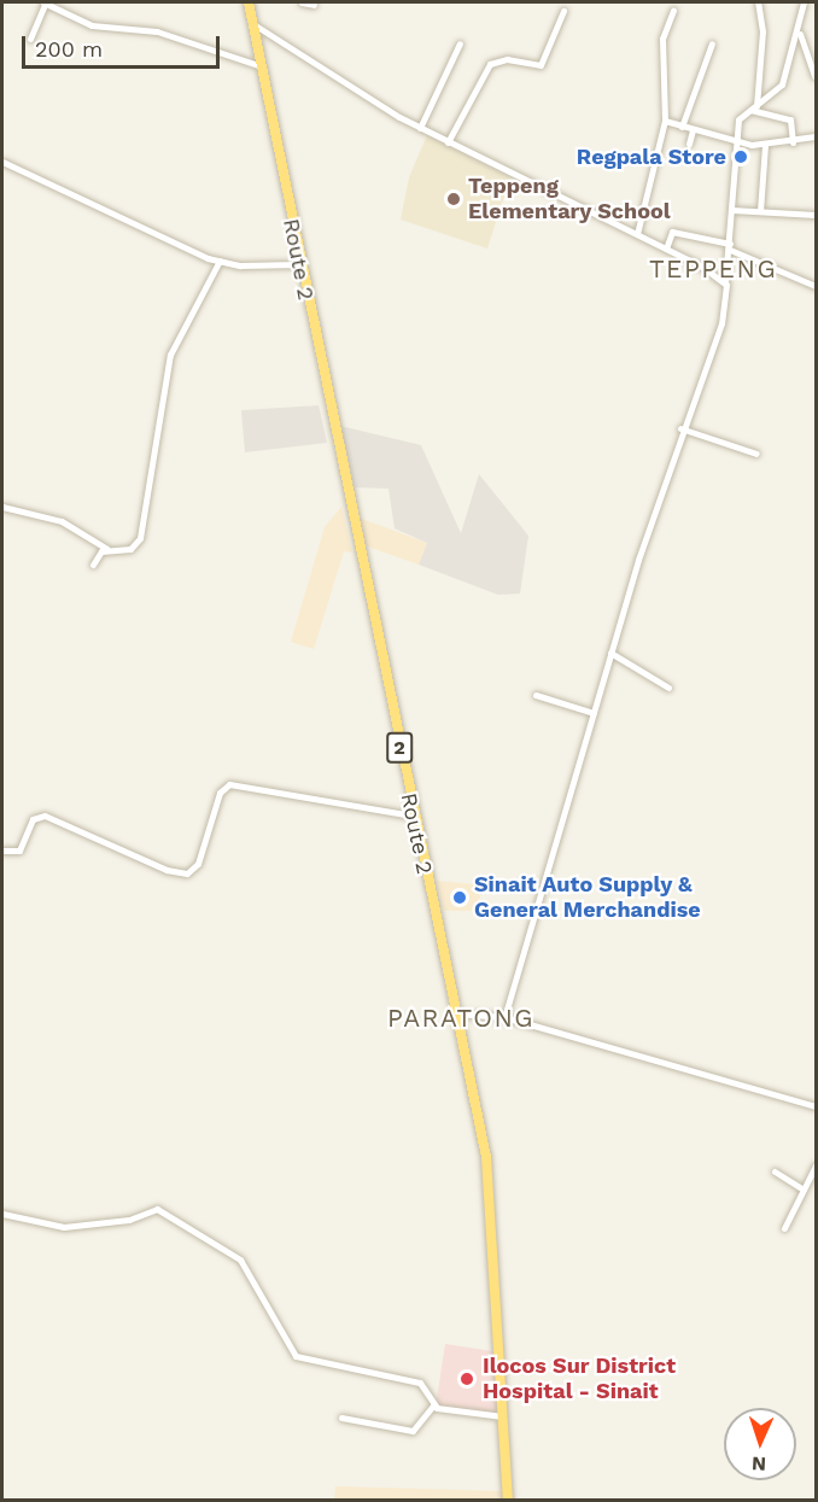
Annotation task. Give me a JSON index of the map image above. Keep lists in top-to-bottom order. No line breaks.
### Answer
{"streets":{"highway":["Route 2","2"]},"districts":["TEPPENG","PARATONG"],"places":["Regpala Store","Teppeng Elementary School","Sinait Auto Supply & General Merchandise","Ilocos Sur District Hospital - Sinait"],"scale_bar":"200 m","north":"bottom"}
